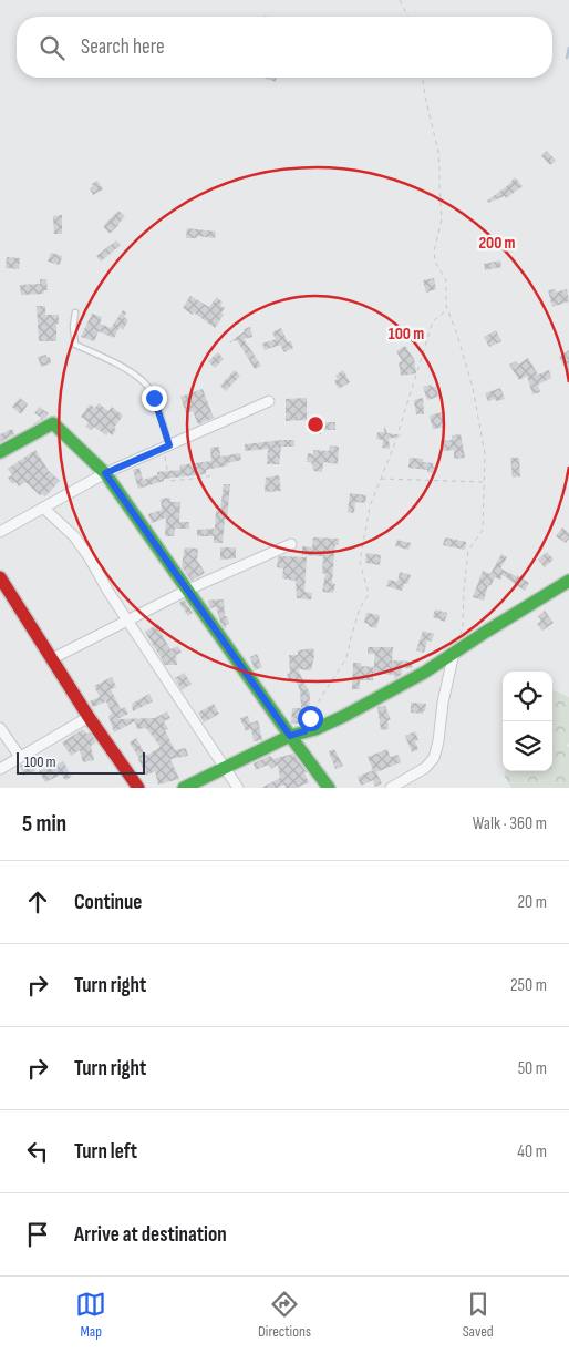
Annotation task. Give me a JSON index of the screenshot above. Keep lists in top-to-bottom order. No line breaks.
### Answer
{"scale_bar":"100 m","page":{"search":"Search here","scale":"100 m","heading":["5 min","Walk · 360 m"],"list":[["Continue","20 m"],["Turn right","250 m"],["Turn right","50 m"],["Turn left","40 m"],"Arrive at destination"],"nav":["Map","Directions","Saved"]},"rings":["200 m","100 m"]}
